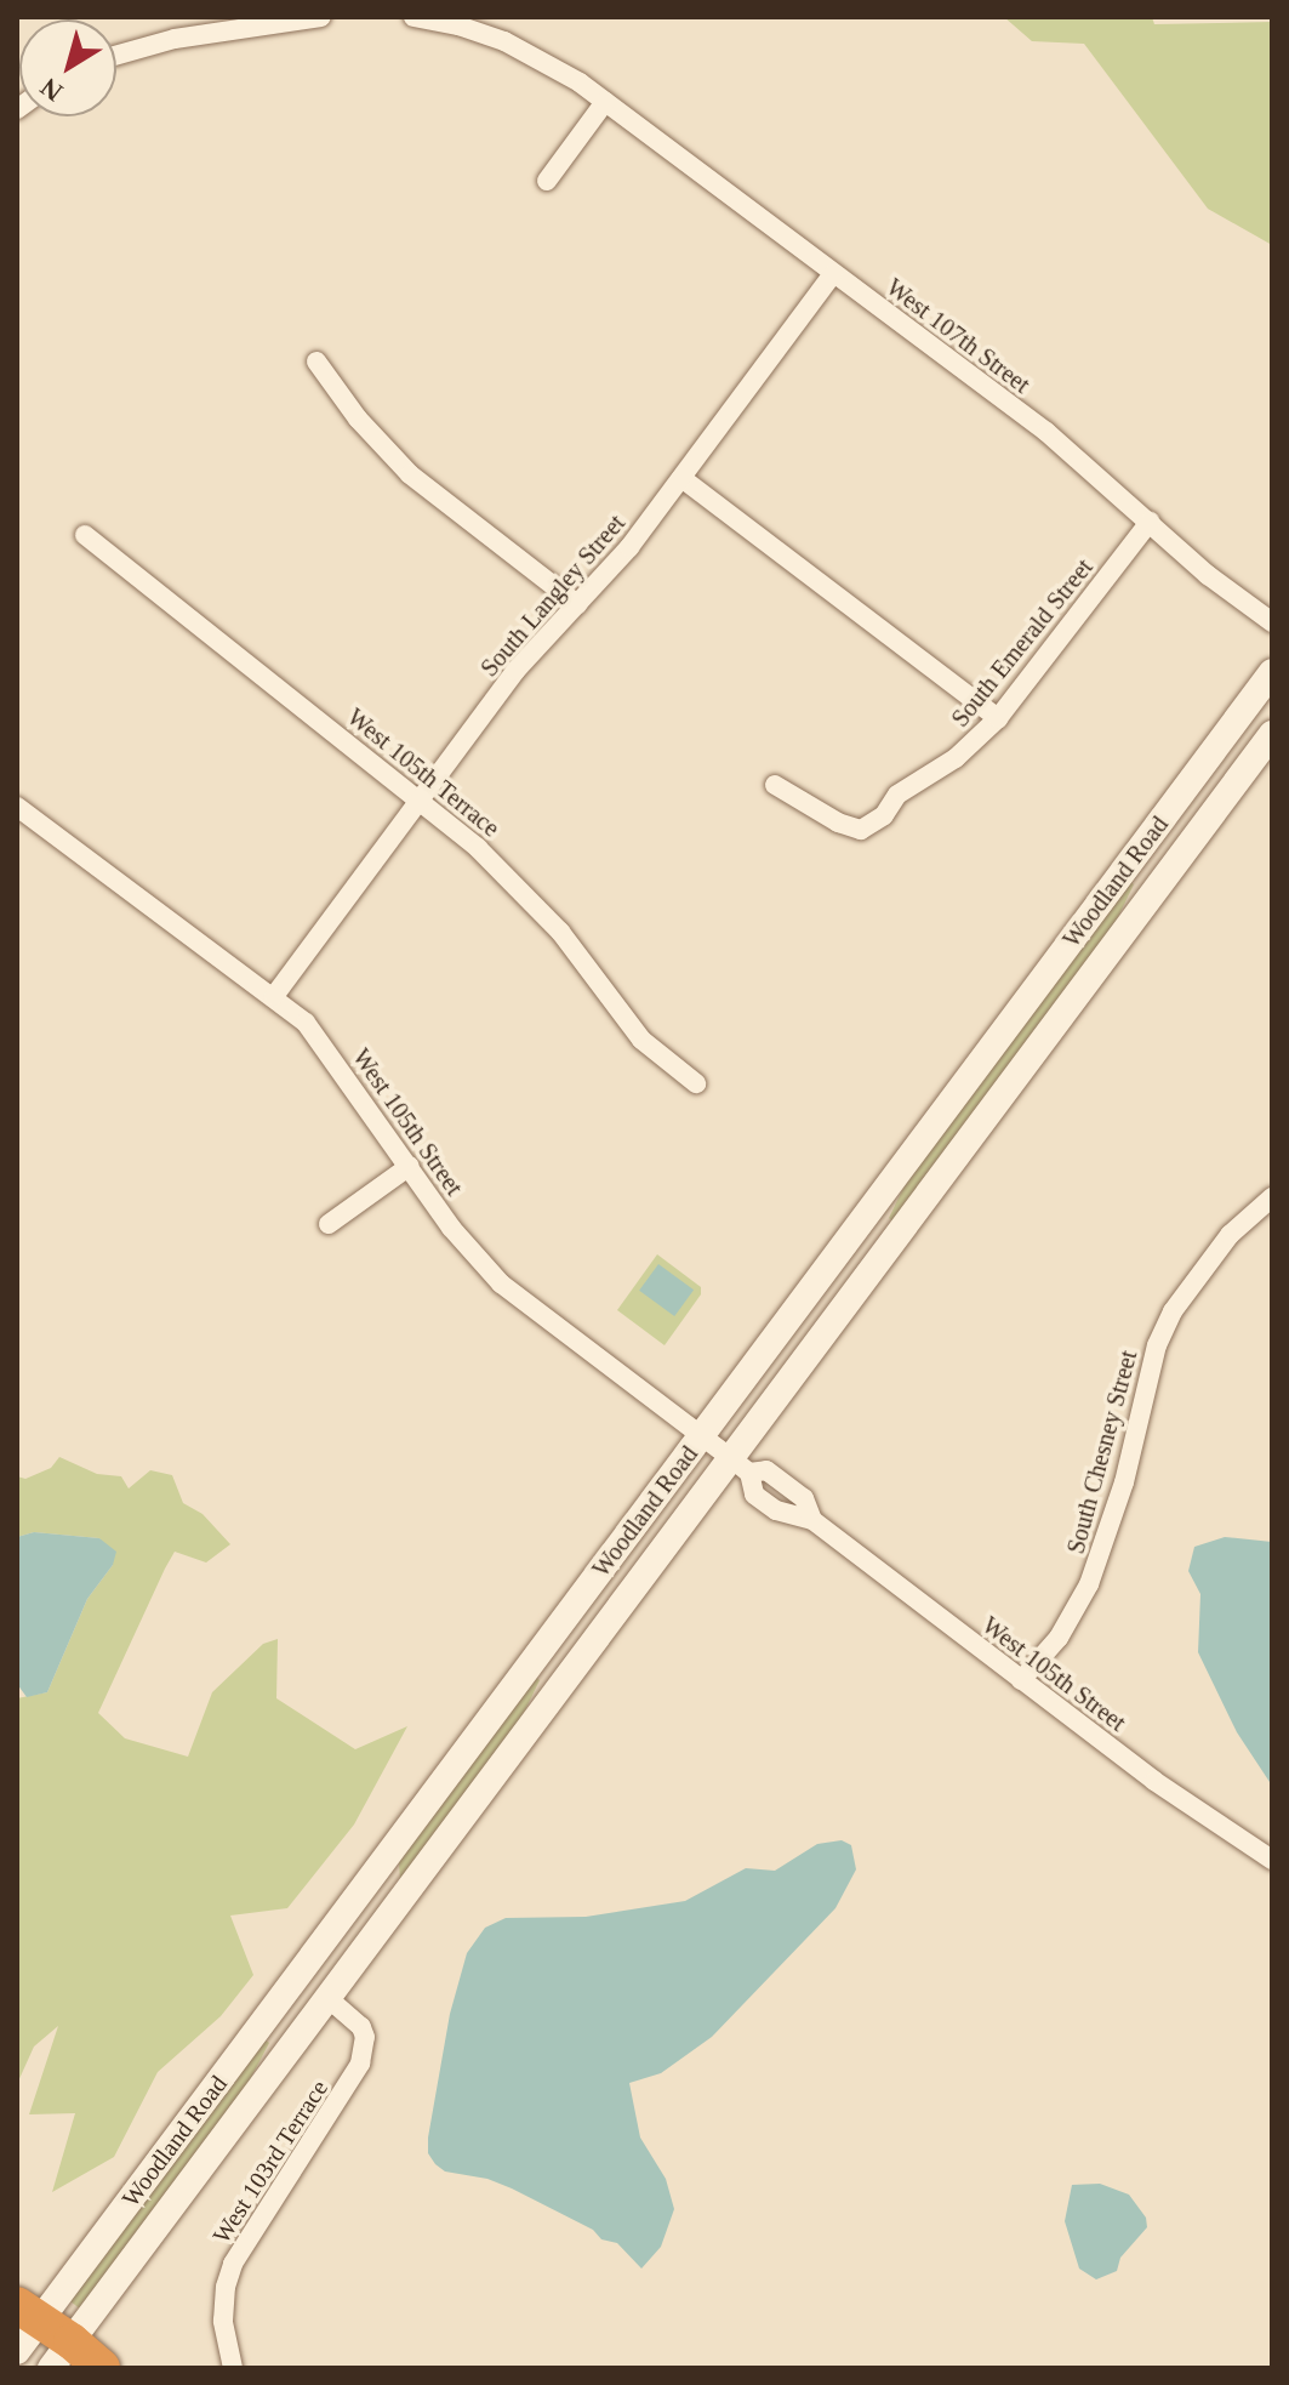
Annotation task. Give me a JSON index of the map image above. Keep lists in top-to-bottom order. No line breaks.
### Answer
{"streets":{"main road":["Woodland Road"],"street":["West 107th Street","South Langley Street","South Emerald Street","West 105th Terrace","West 105th Street","South Chesney Street","West 103rd Terrace"]},"crossings":[["West 107th Street","South Langley Street"],["West 107th Street","South Emerald Street"],["South Langley Street","West 105th Terrace"],["South Langley Street","West 105th Street"],["Woodland Road","West 105th Street"],["Woodland Road","West 103rd Terrace"],["West 105th Street","South Chesney Street"]],"north":"bottom left"}
